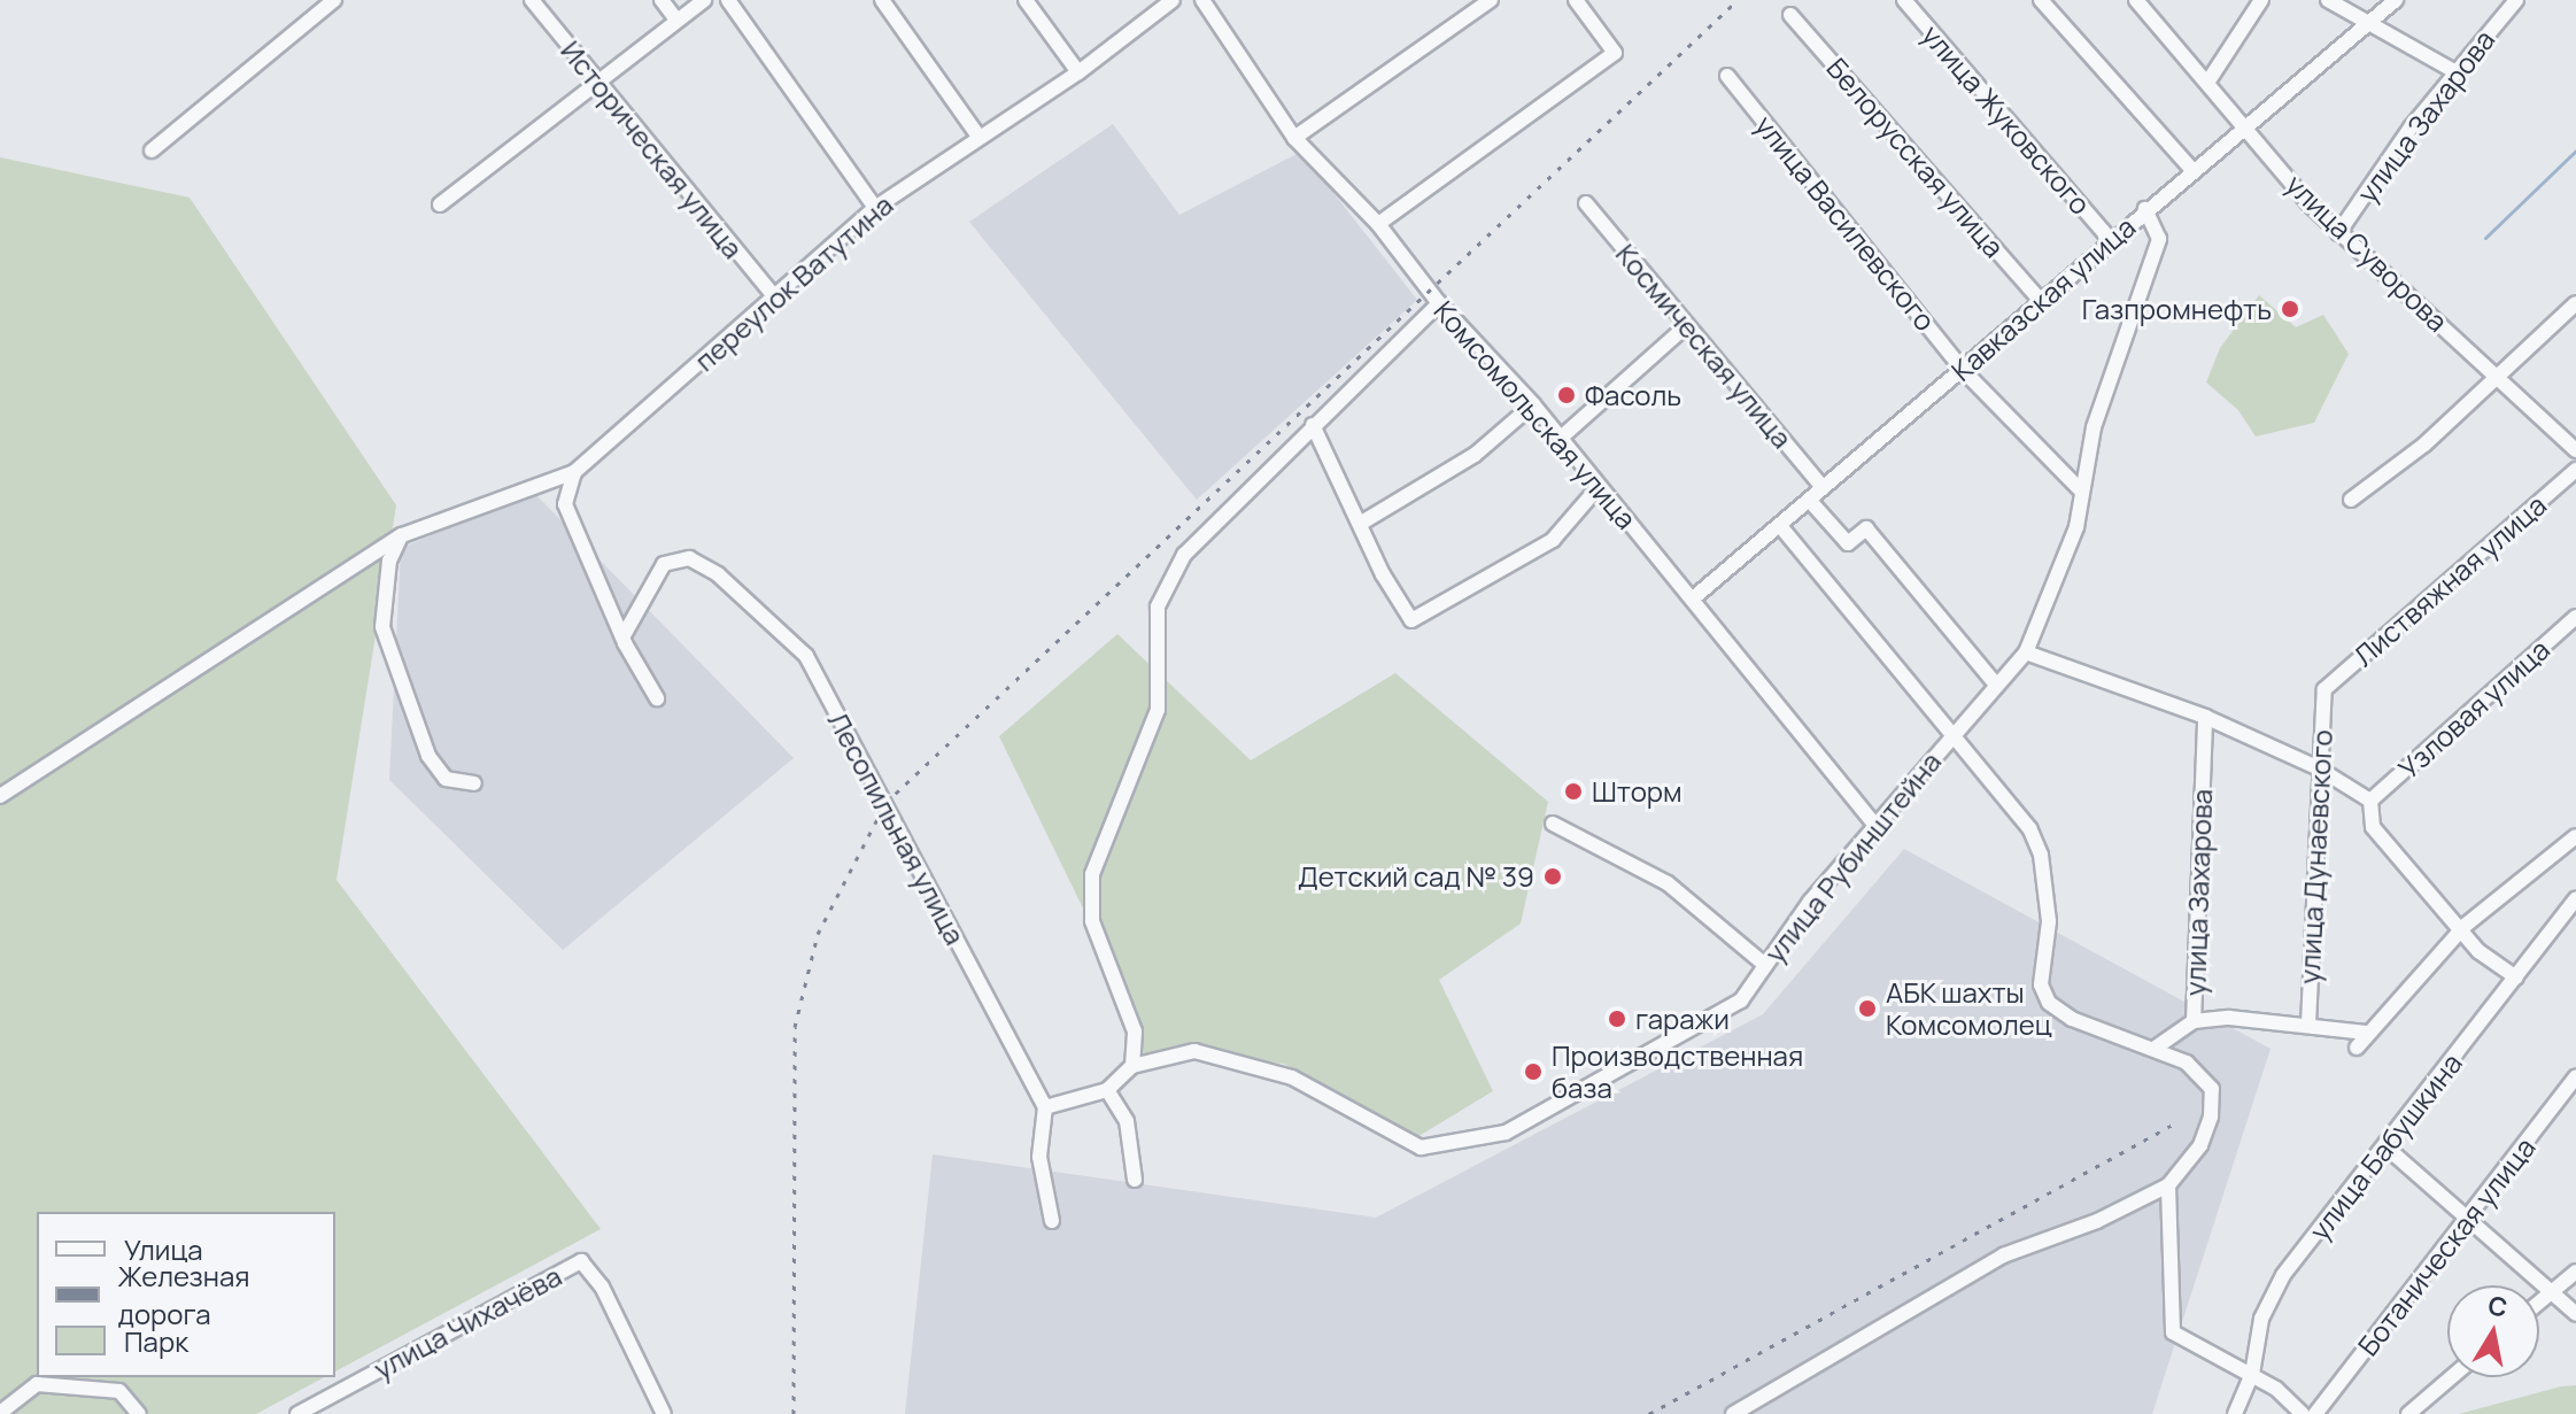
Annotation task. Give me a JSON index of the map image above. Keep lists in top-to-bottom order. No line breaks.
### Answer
{"streets":{"street":["улица Захарова","улица Жуковского","Историческая улица","Белорусская улица","улица Василевского","улица Суворова","переулок Ватутина","Кавказская улица","Космическая улица","Комсомольская улица","Листвяжная улица","Узловая улица","Лесопильная улица","улица Рубинштейна","улица Дунаевского","улица Бабушкина","Ботаническая улица","улица Чихачёва"]},"crossings":[["улица Захарова","улица Суворова"],["улица Жуковского","Кавказская улица"],["Историческая улица","переулок Ватутина"],["Белорусская улица","Кавказская улица"],["улица Василевского","Кавказская улица"],["улица Василевского","улица Рубинштейна"],["улица Суворова","Кавказская улица"],["Кавказская улица","Космическая улица"],["Кавказская улица","Комсомольская улица"],["Кавказская улица","улица Рубинштейна"],["Комсомольская улица","улица Рубинштейна"],["Листвяжная улица","улица Дунаевского"]],"places":["Газпромнефть","Фасоль","Шторм","Детский сад № 39","АБК шахты Комсомолец","гаражи","Производственная база"],"legend":["Улица","Железная дорога","Парк"],"north":"top"}
